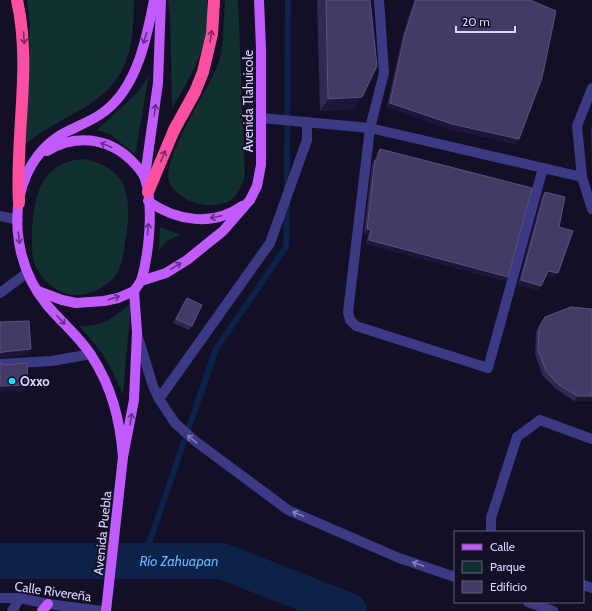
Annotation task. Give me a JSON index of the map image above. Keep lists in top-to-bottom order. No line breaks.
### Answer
{"streets":{"main road":["Avenida Tlahuicole","Avenida Puebla"],"street":["Calle Rivereña"]},"water":["Río Zahuapan"],"places":["Oxxo"],"legend":["Calle","Parque","Edificio"],"scale_bar":"20 m"}
